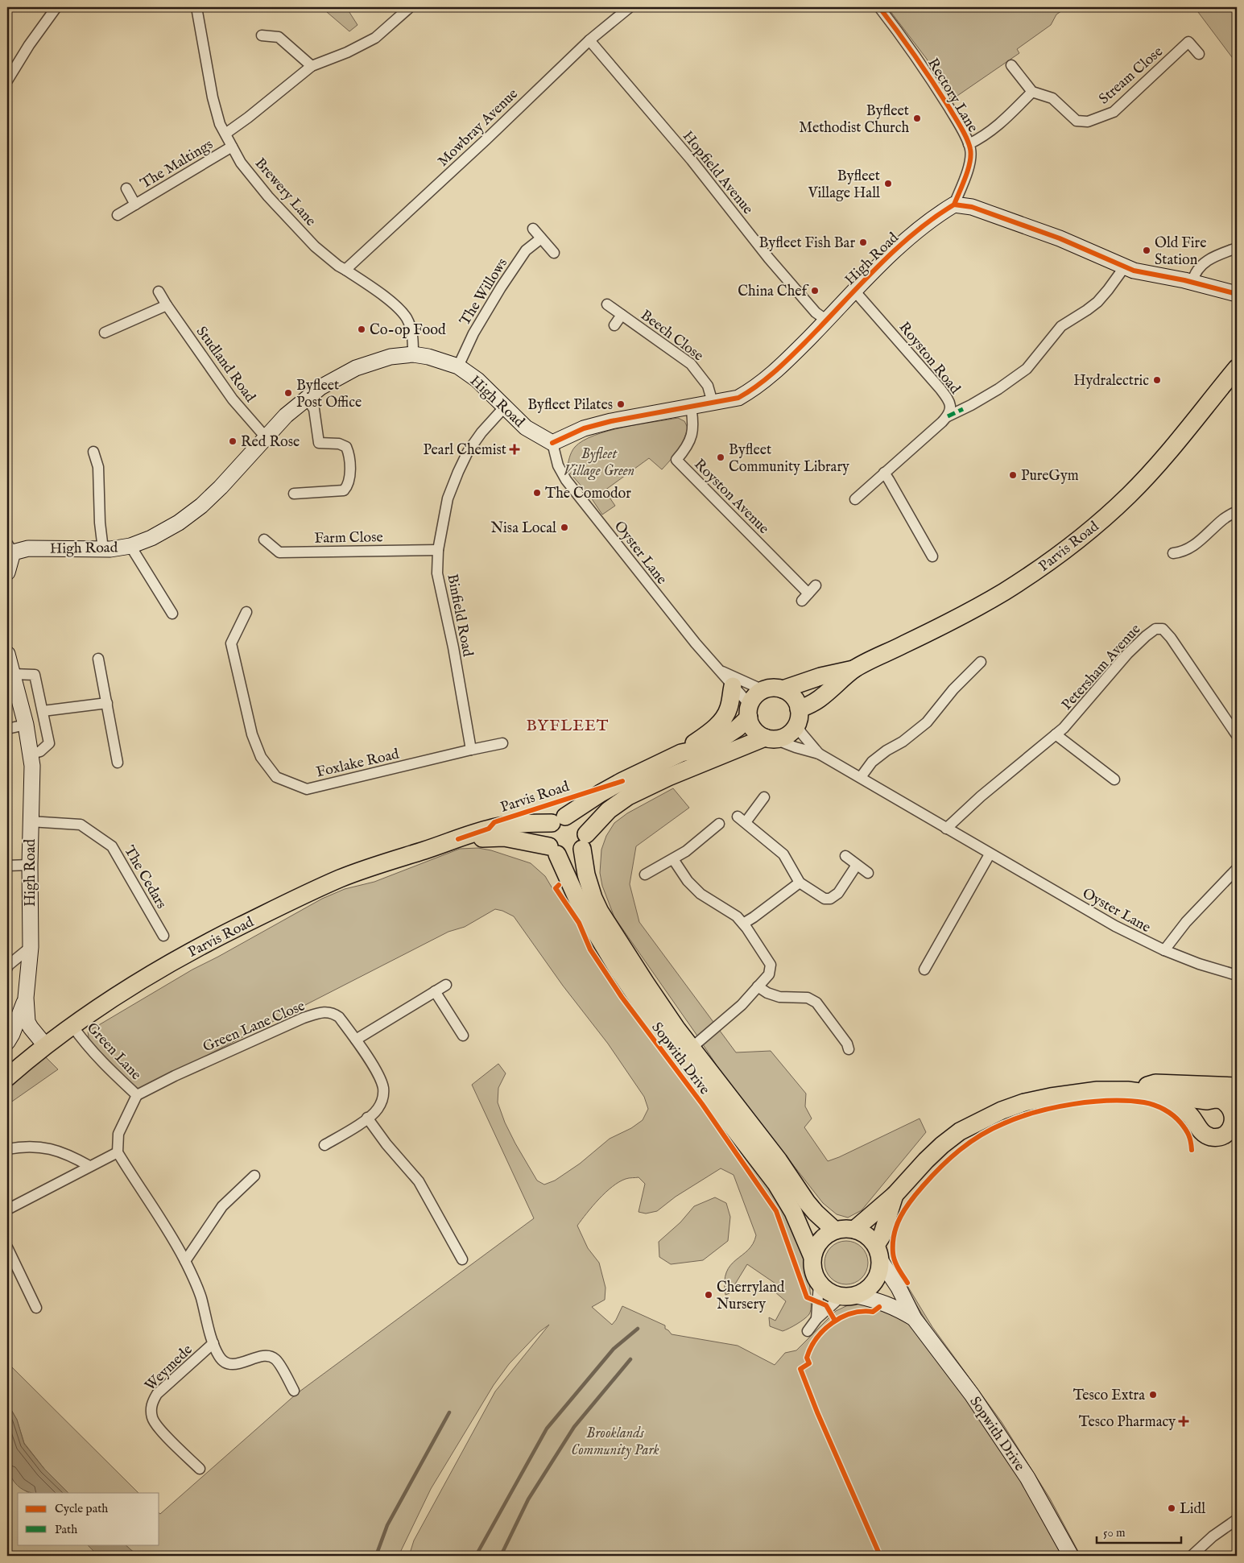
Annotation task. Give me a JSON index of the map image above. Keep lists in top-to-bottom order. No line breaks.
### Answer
{"streets":{"main road":["Parvis Road","Sopwith Drive"],"street":["Stream Close","Rectory Lane","Mowbray Avenue","The Maltings","Hopfield Avenue","Brewery Lane","High Road","The Willows","Beech Close","Royston Road","Studland Road","Royston Avenue","Farm Close","Oyster Lane","Binfield Road","Petersham Avenue","Foxlake Road","The Cedars","Green Lane Close","Green Lane","Weymede"]},"crossings":[["Rectory Lane","High Road"],["Mowbray Avenue","Hopfield Avenue"],["Mowbray Avenue","Brewery Lane"],["The Maltings","Brewery Lane"],["Hopfield Avenue","High Road"],["Brewery Lane","High Road"],["High Road","The Willows"],["High Road","Beech Close"],["High Road","Royston Road"],["High Road","Studland Road"],["High Road","Royston Avenue"],["High Road","Parvis Road"],["High Road","Oyster Lane"],["High Road","Binfield Road"],["High Road","The Cedars"],["Farm Close","Binfield Road"],["Parvis Road","Oyster Lane"],["Parvis Road","Green Lane"],["Parvis Road","Sopwith Drive"],["Oyster Lane","Petersham Avenue"],["Binfield Road","Foxlake Road"],["Green Lane Close","Green Lane"]],"districts":["BYFLEET"],"parks":["Byfleet Village Green","Brooklands Community Park"],"places":{"other":["Byfleet Methodist Church","Byfleet Village Hall","Byfleet Fish Bar","Old Fire Station","China Chef","Co-op Food","Hydralectric","Byfleet Post Office","Byfleet Pilates","Red Rose","Byfleet Community Library","PureGym","The Comodor","Nisa Local","Cherryland Nursery","Tesco Extra","Lidl"],"health":["Pearl Chemist","Tesco Pharmacy"]},"legend":["Cycle path","Path"],"scale_bar":"50 m"}
